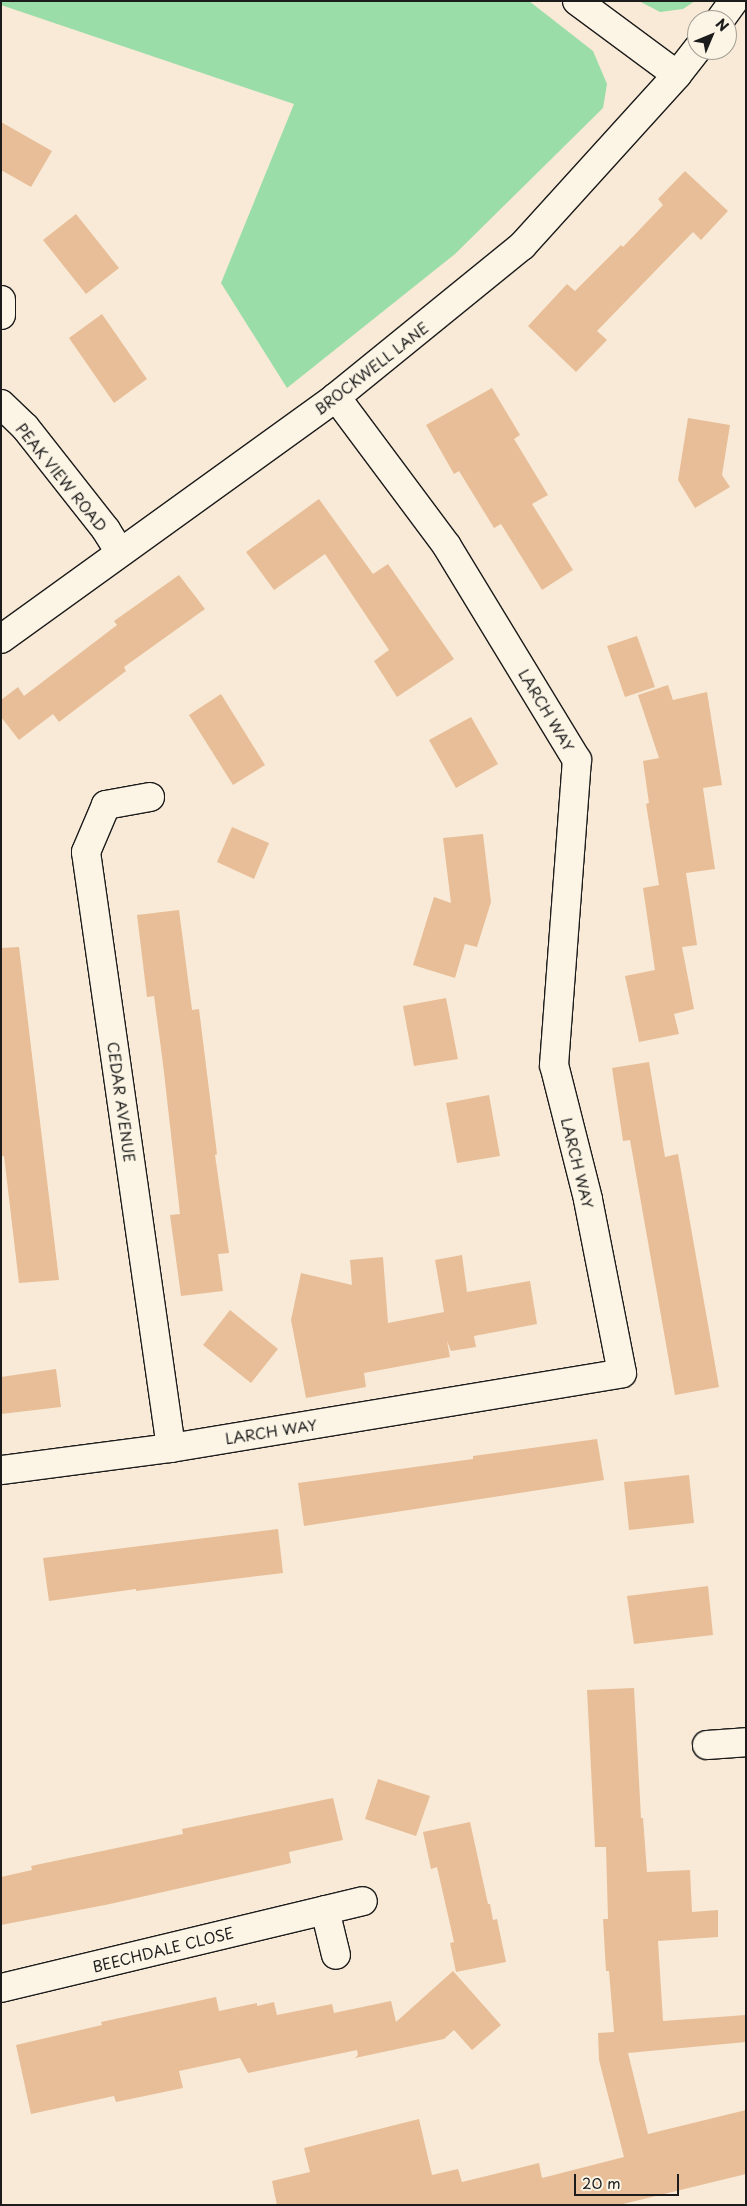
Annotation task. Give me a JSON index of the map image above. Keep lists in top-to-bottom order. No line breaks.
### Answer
{"streets":{"street":["BROCKWELL LANE","PEAK VIEW ROAD","LARCH WAY","CEDAR AVENUE","BEECHDALE CLOSE"]},"crossings":[["BROCKWELL LANE","PEAK VIEW ROAD"],["BROCKWELL LANE","LARCH WAY"],["LARCH WAY","CEDAR AVENUE"]],"scale_bar":"20 m","north":"top right"}
